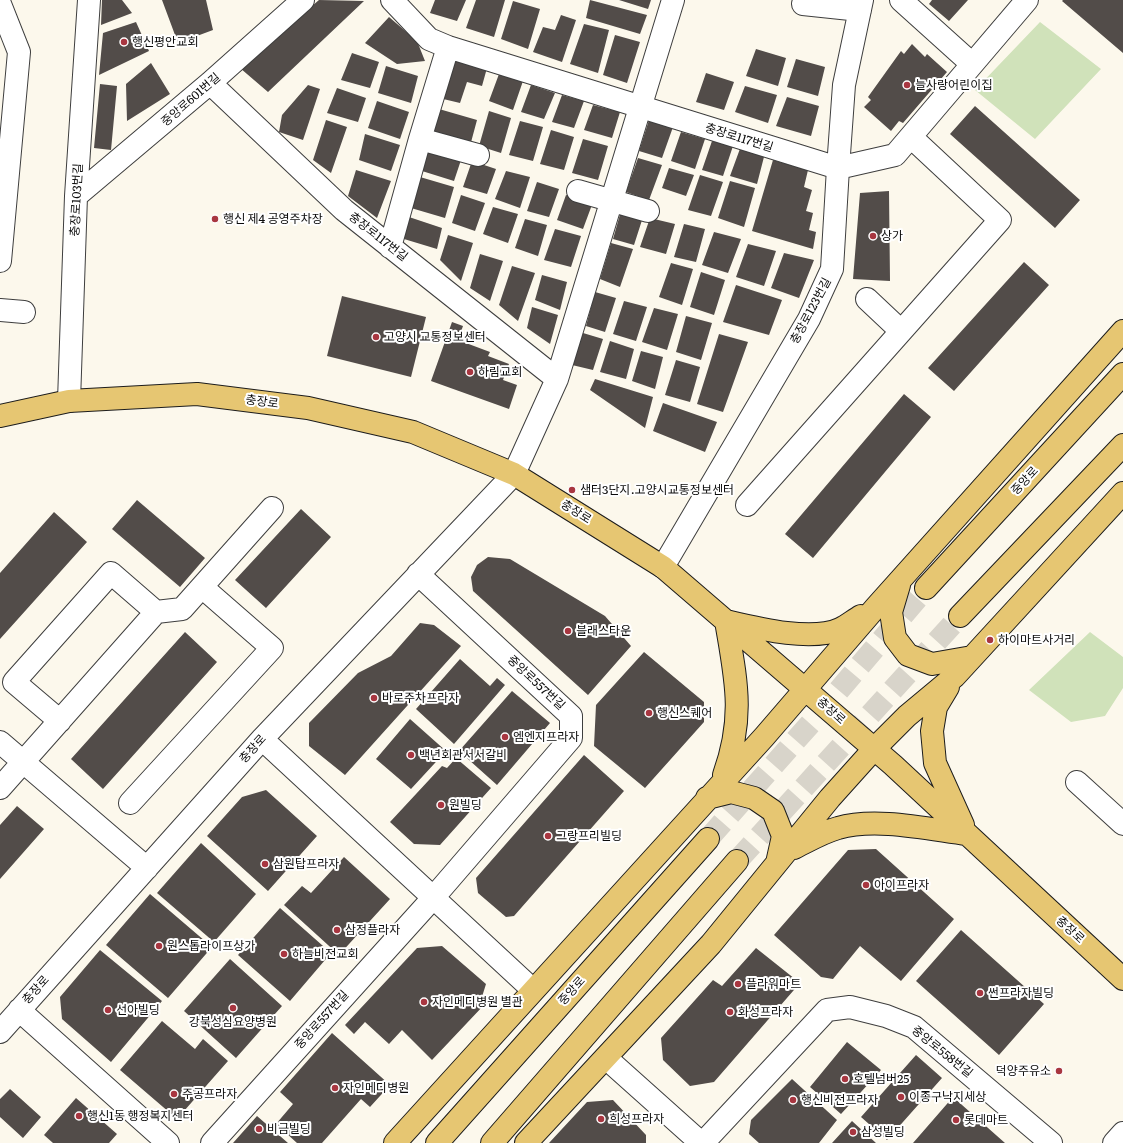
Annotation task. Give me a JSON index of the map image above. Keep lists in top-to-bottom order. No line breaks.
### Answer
{"streets":{"main road":["충장로","중앙로"],"street":["중앙로601번길","충장로117번길","충장로103번길","충장로123번길","중앙로557번길","중앙로558번길"]},"crossings":[["중앙로601번길","충장로117번길"],["중앙로601번길","충장로103번길"],["충장로117번길","충장로123번길"],["충장로103번길","충장로"],["충장로123번길","충장로"],["충장로","중앙로557번길"]],"places":["행신평안교회","늘사랑어린이집","행신 제4 공영주차장","상가","고양시 교통정보센터","하림교회","샘터3단지.고양시교통정보센터","블래스타운","하이마트사거리","바로주차프라자","행신스퀘어","엠엔지프라자","백년회관서서갈비","원빌딩","그랑프리빌딩","삼원탑프라자","아이프라자","삼정플라자","원스톱라이프상가","하늘비전교회","플라워마트","썬프라자빌딩","자인메디병원 별관","강북성심요양병원","선아빌딩","화성프라자","덕양주유소","호텔넘버25","자인메디병원","주공프라자","이종구낙지세상","행신비전프라자","행신1동 행정복지센터","희성프라자","롯데마트","비금빌딩","삼성빌딩"]}
